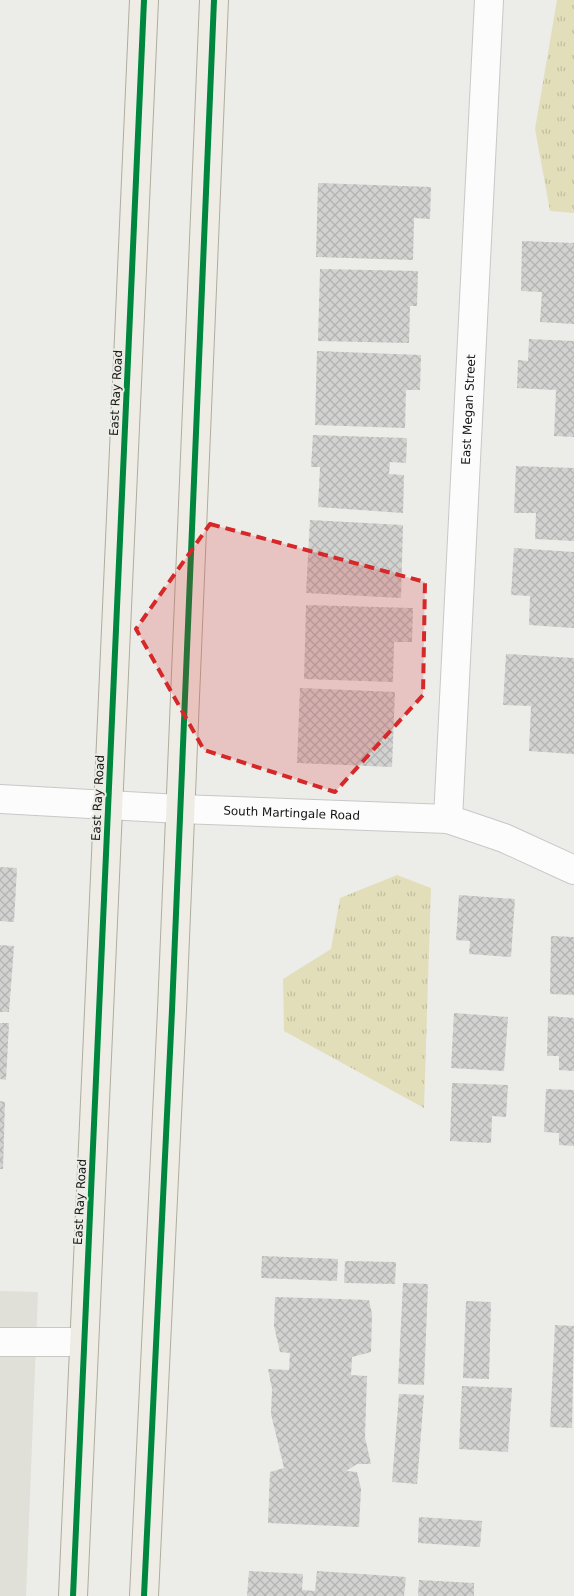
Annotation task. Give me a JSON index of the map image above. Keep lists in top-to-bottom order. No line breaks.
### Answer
{"streets":{"main road":["East Ray Road"],"street":["East Megan Street","South Martingale Road"]},"crossings":[["East Ray Road","South Martingale Road"],["East Megan Street","South Martingale Road"]]}
